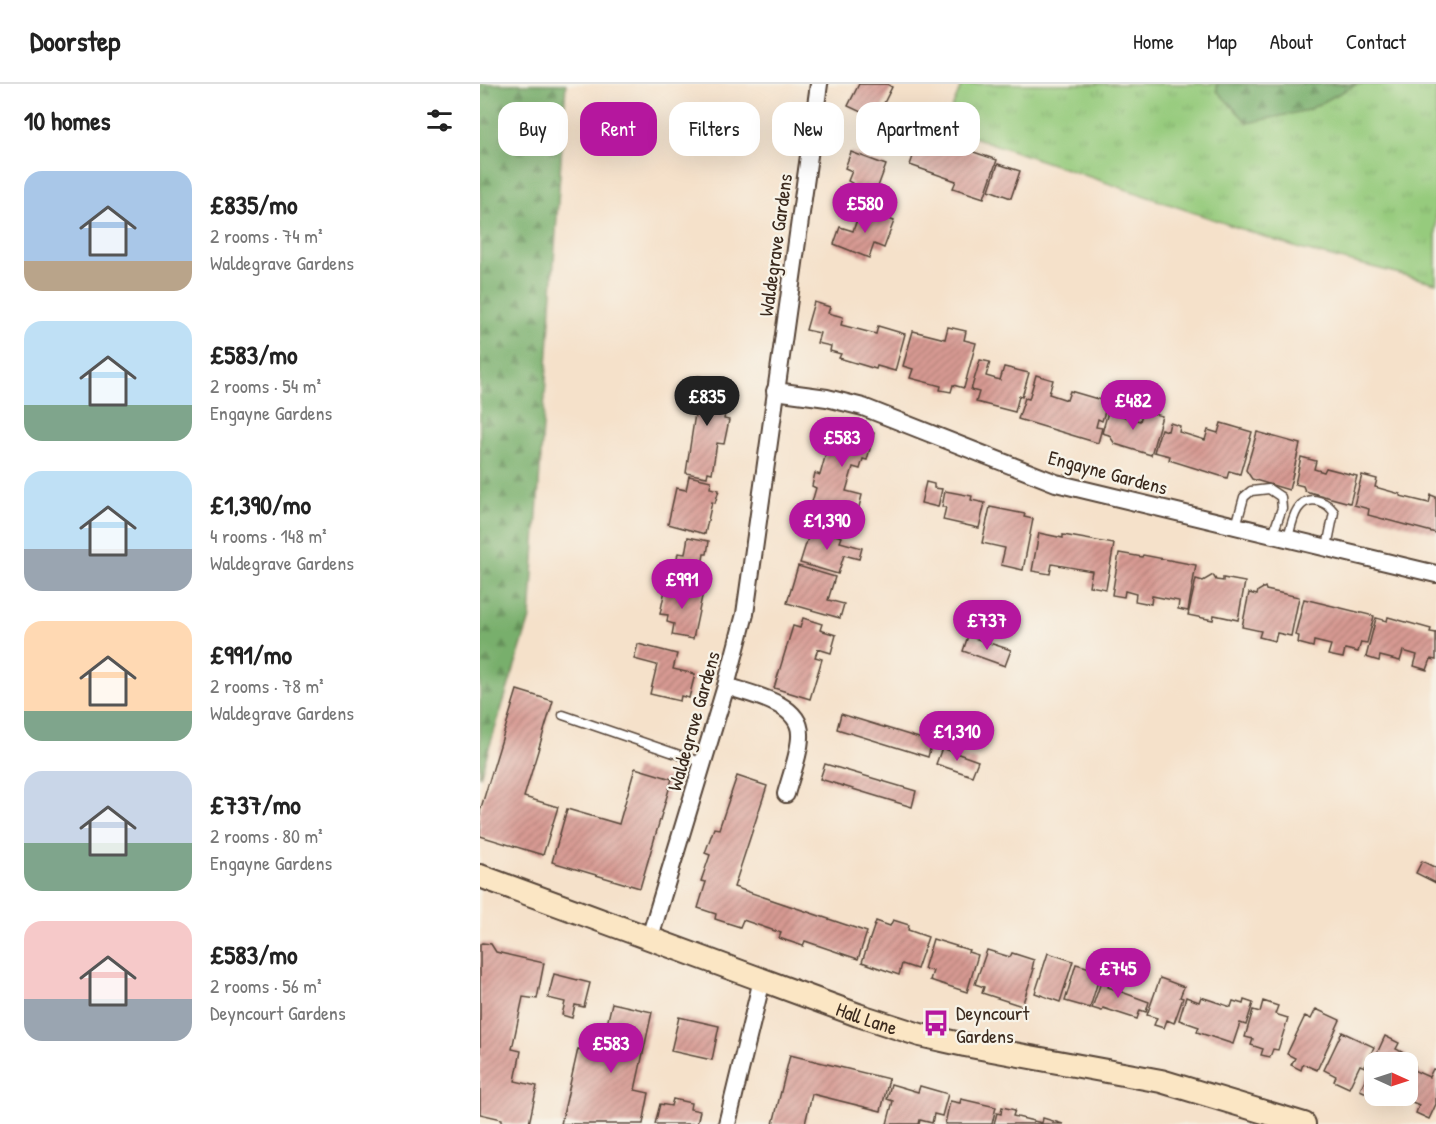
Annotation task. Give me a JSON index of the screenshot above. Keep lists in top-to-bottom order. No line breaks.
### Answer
{"streets":{"street":["Waldegrave Gardens","Engayne Gardens","Hall Lane"]},"crossings":[["Waldegrave Gardens","Engayne Gardens"],["Waldegrave Gardens","Hall Lane"]],"places":{"bus stop":["Deyncourt Gardens"]},"north":"right","page":{"header":"Doorstep","nav":["Home","Map","About","Contact"],"heading":"10 homes","chip":["Buy","Rent","Filters","New","Apartment"],"list":[{"name":"£835/mo","note":"2 rooms · 74 m² · Waldegrave Gardens"},{"name":"£583/mo","note":"2 rooms · 54 m² · Engayne Gardens"},{"name":"£1,390/mo","note":"4 rooms · 148 m² · Waldegrave Gardens"},{"name":"£991/mo","note":"2 rooms · 78 m² · Waldegrave Gardens"},{"name":"£737/mo","note":"2 rooms · 80 m² · Engayne Gardens"},{"name":"£583/mo","note":"2 rooms · 56 m² · Deyncourt Gardens"}],"price":["£580","£835","£482","£583","£1,390","£991","£737","£1,310","£745","£583"]}}
